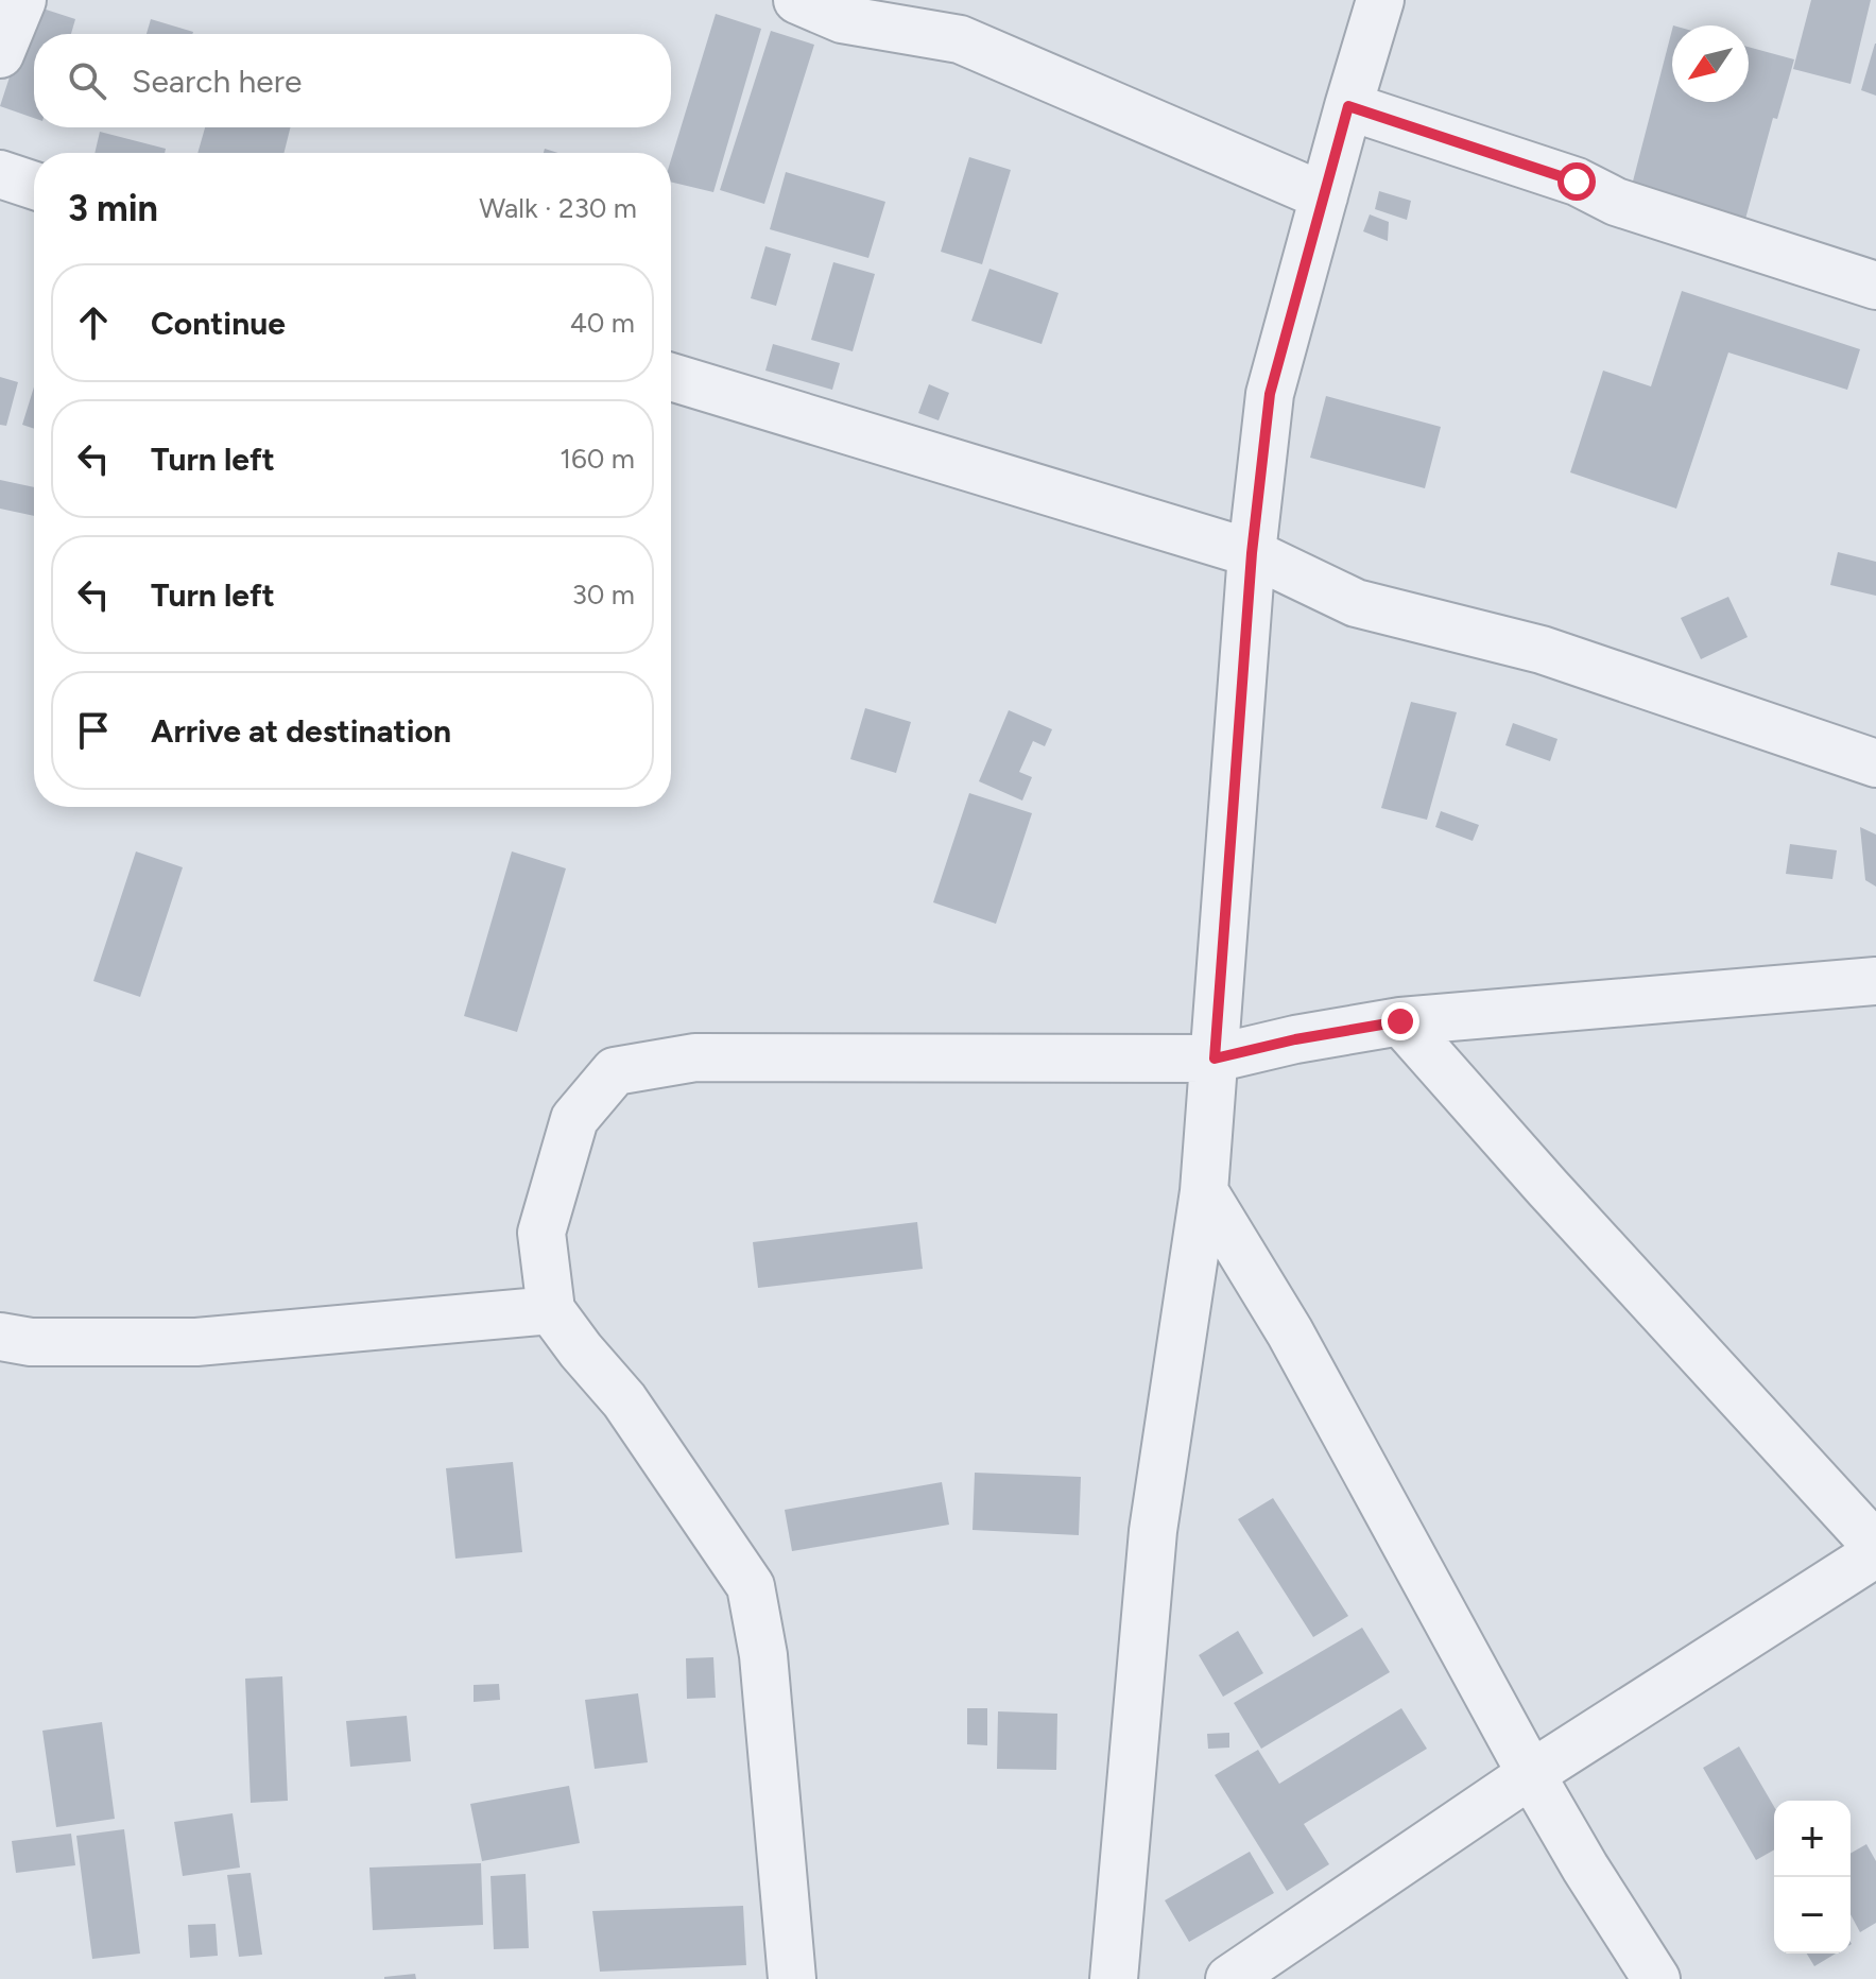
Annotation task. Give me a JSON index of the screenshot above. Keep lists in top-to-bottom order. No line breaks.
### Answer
{"north":"bottom left","page":{"search":"Search here","heading":["3 min","Walk · 230 m"],"list":[["Continue","40 m"],["Turn left","160 m"],["Turn left","30 m"],"Arrive at destination"],"map_buttons":["+","−"]}}
